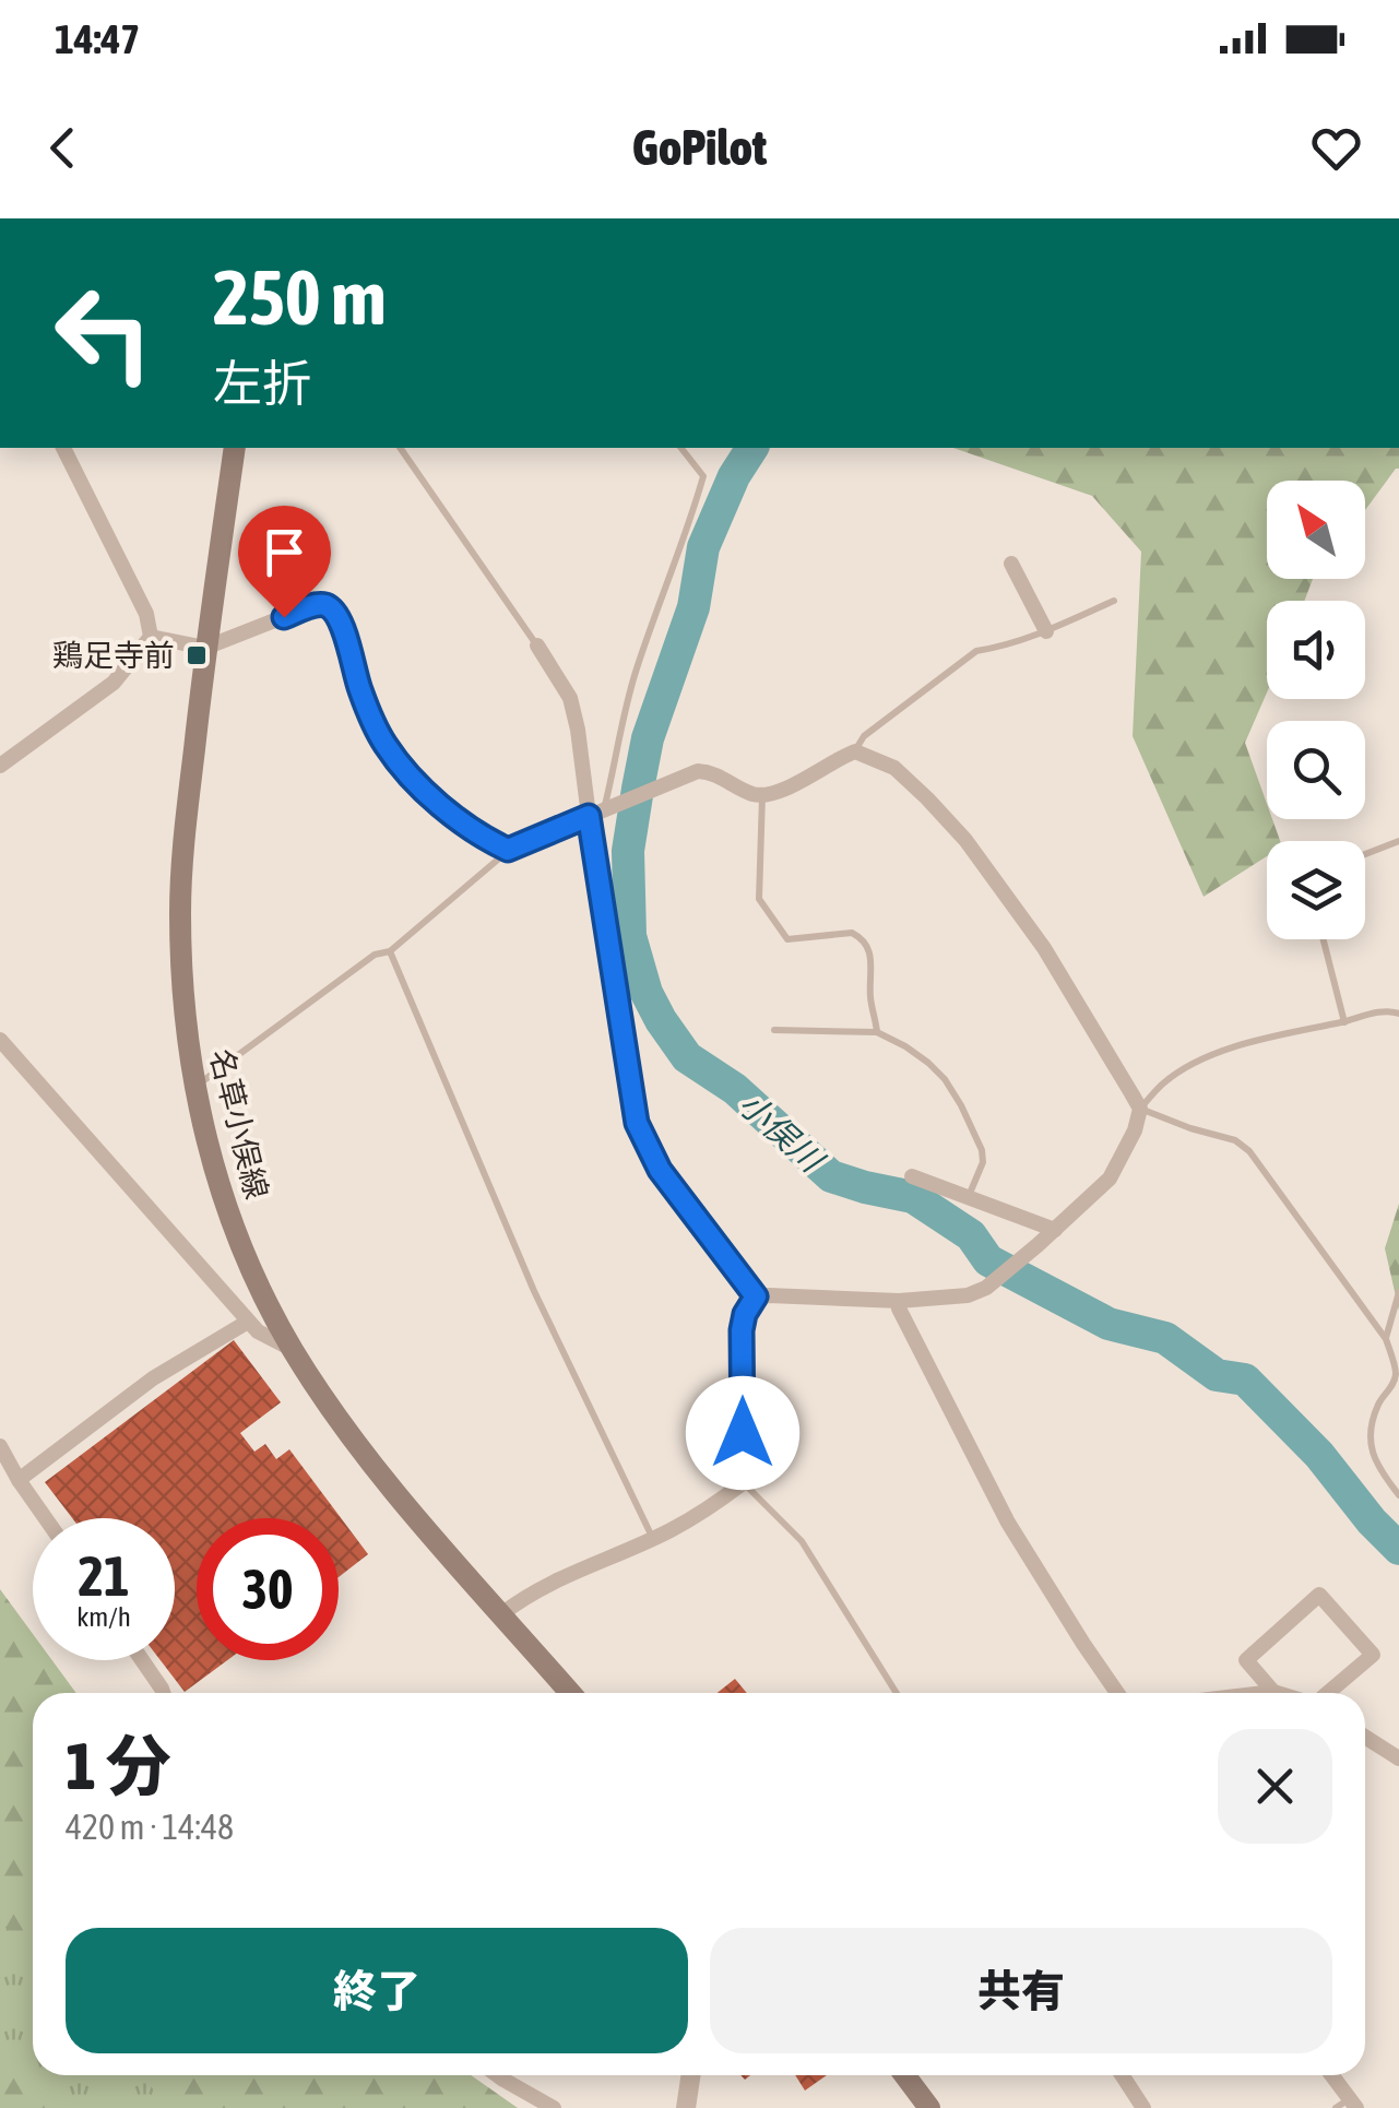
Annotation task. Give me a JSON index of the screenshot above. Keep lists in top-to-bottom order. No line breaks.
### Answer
{"streets":{"main road":["名草小俣線"]},"water":["小俣川"],"places":{"transit":["鶏足寺前"]},"north":"top left","page":{"status":"14:47","header":"GoPilot","turn":["250 m","左折"],"speed":"21 km/h","limit":"30","heading":["1 分","420 m · 14:48"],"buttons":["終了","共有"]}}
